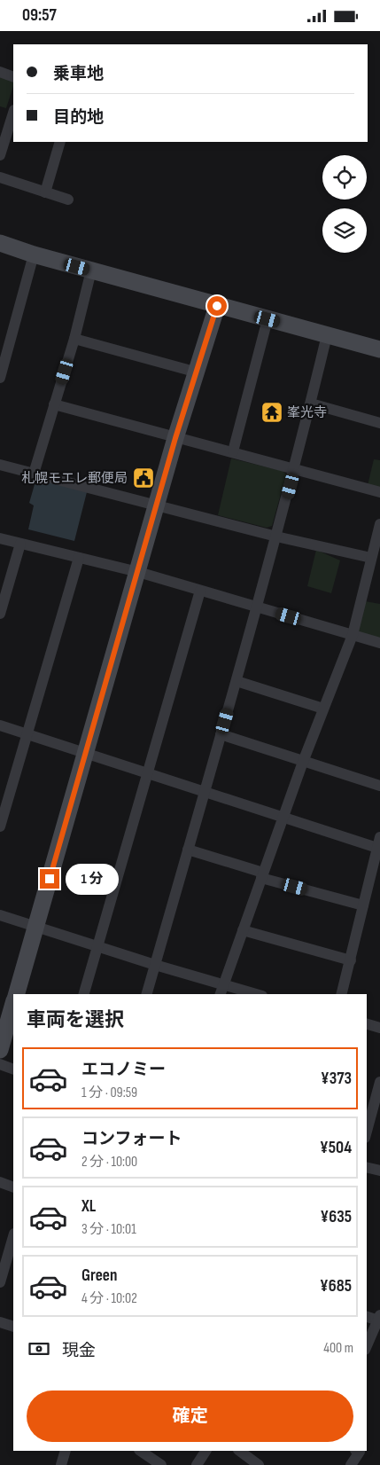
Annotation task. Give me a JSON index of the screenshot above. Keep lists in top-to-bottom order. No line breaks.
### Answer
{"places":{"temple":["峯光寺"],"public building":["札幌モエレ郵便局"]},"page":{"status":"09:57","banner":["乗車地","目的地"],"bubble":"1 分","heading":"車両を選択","list":[{"name":"エコノミー","note":"1 分 · 09:59","value":"¥373"},{"name":"コンフォート","note":"2 分 · 10:00","value":"¥504"},{"name":"XL","note":"3 分 · 10:01","value":"¥635"},{"name":"Green","note":"4 分 · 10:02","value":"¥685"}],"pay":["現金","400 m"],"buttons":"確定"}}
